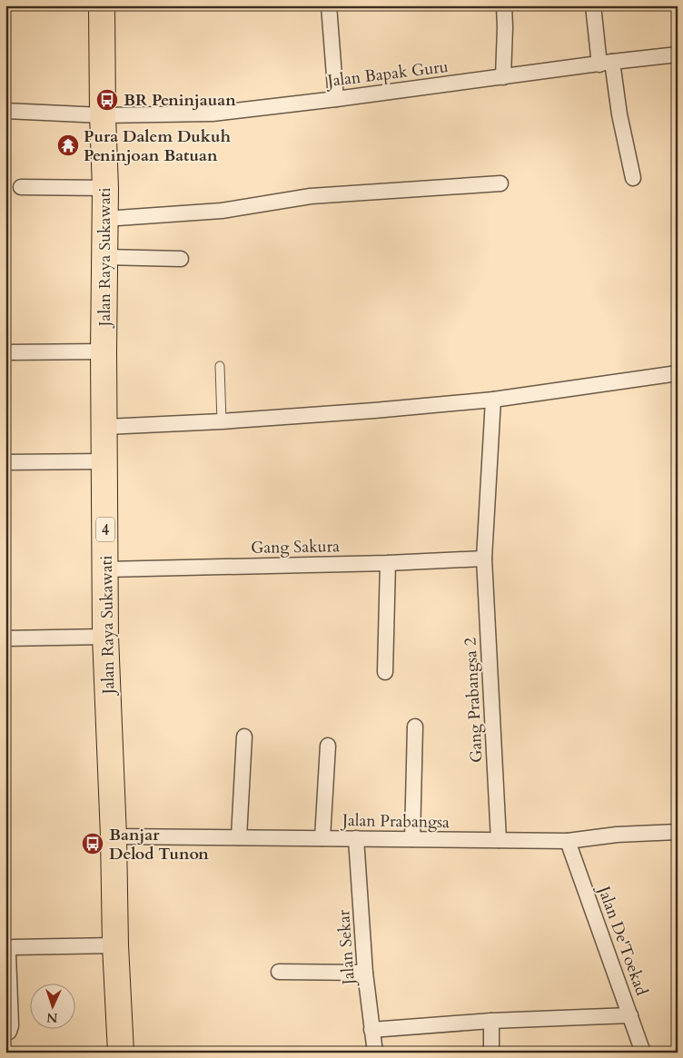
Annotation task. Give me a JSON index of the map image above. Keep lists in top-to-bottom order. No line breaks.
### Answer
{"streets":{"highway":["Jalan Raya Sukawati","4"],"street":["Jalan Bapak Guru","Gang Sakura","Gang Prabangsa 2","Jalan Prabangsa","Jalan De'Toekad","Jalan Sekar"]},"crossings":[["Jalan Bapak Guru","Jalan Raya Sukawati"],["Jalan Raya Sukawati","Gang Sakura"],["Jalan Raya Sukawati","Jalan Prabangsa"],["Gang Sakura","Gang Prabangsa 2"],["Gang Prabangsa 2","Jalan Prabangsa"],["Jalan Prabangsa","Jalan De'Toekad"],["Jalan Prabangsa","Jalan Sekar"]],"places":{"bus stop":["BR Peninjauan","Banjar Delod Tunon"],"temple":["Pura Dalem Dukuh Peninjoan Batuan"]},"north":"bottom"}
